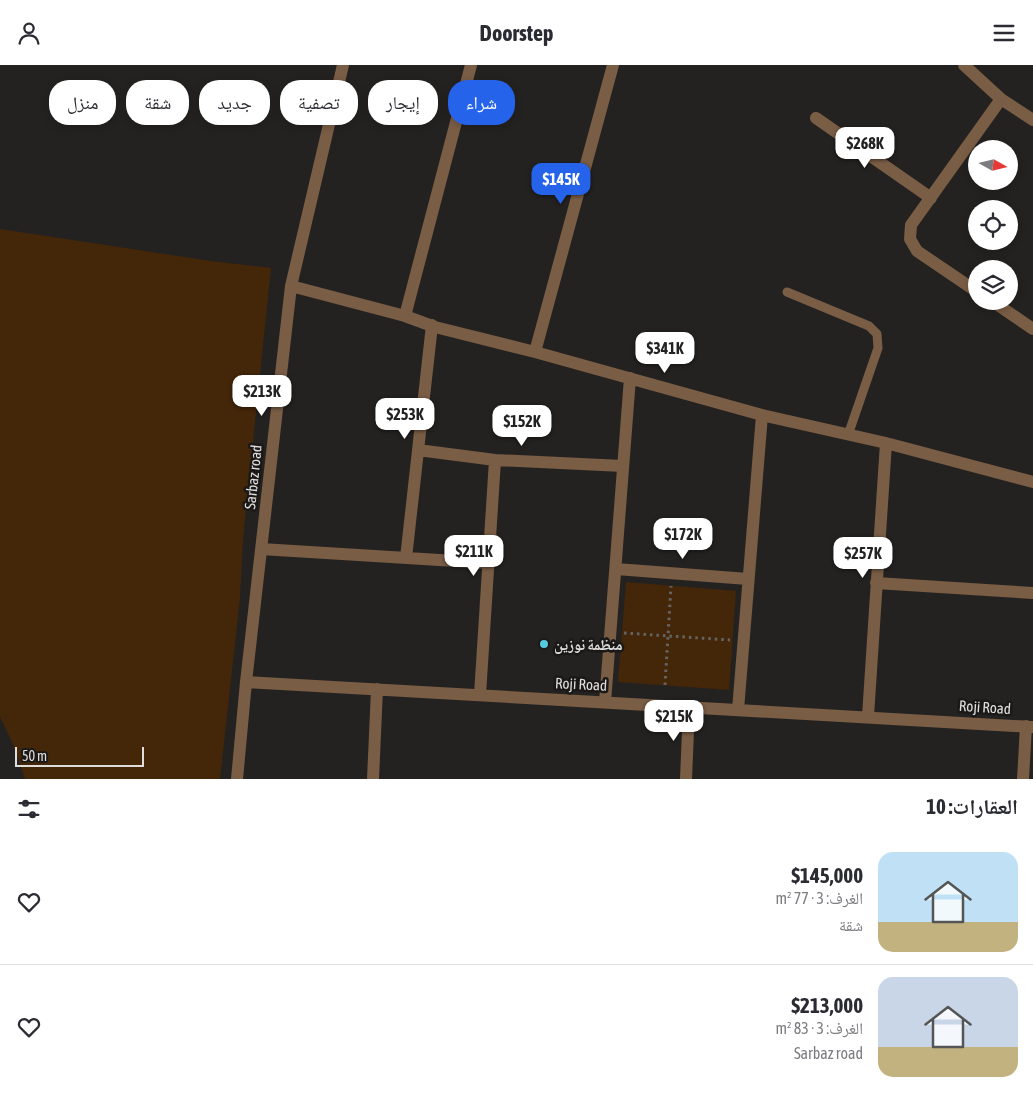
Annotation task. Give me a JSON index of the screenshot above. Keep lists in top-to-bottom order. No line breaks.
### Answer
{"streets":{"street":["Sarbaz road","Roji Road"]},"crossings":[["Sarbaz road","Roji Road"]],"places":["منظمة نوزين"],"scale_bar":"50 m","north":"right","page":{"header":"Doorstep","chip":["شراء","إيجار","تصفية","جديد","شقة","منزل"],"price":["$268K","$145K","$341K","$213K","$253K","$152K","$172K","$211K","$257K","$215K"],"scale":"50 m","heading":"العقارات: 10","list":[{"name":"$145,000","note":"الغرف: 3 · 77 m² · شقة"},{"name":"$213,000","note":"الغرف: 3 · 83 m² · Sarbaz road"}]}}
